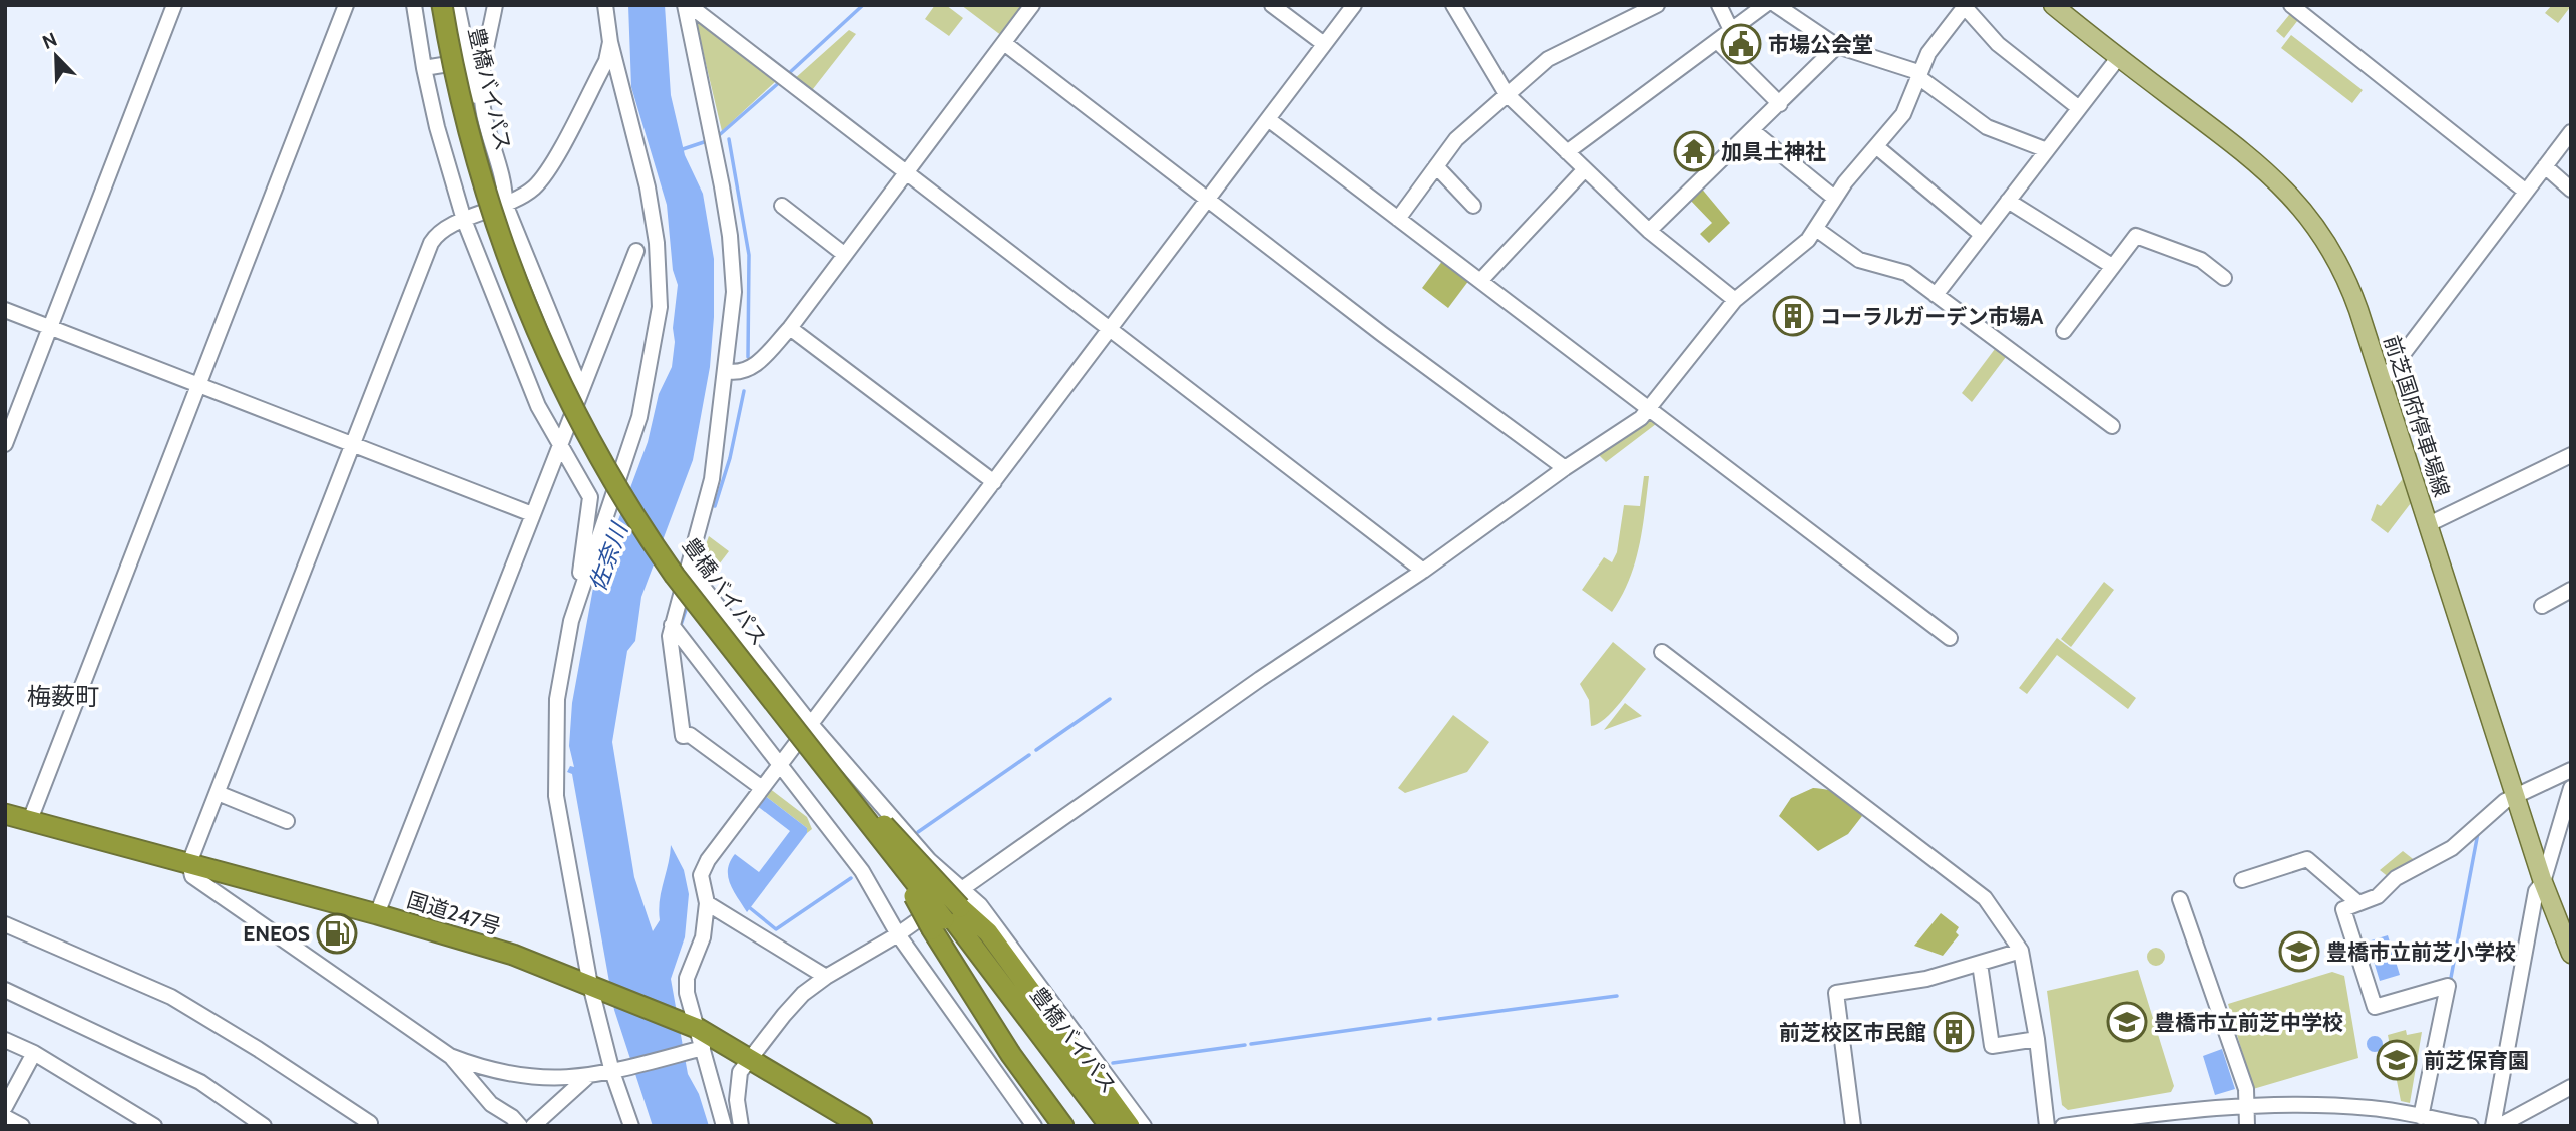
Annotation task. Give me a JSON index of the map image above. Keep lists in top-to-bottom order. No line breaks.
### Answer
{"streets":{"highway":["豊橋バイパス","国道247号"],"main road":["前芝国府停車場線"]},"districts":["梅薮町"],"water":["佐奈川"],"places":{"public building":["市場公会堂"],"temple":["加具土神社"],"building":["コーラルガーデン市場A","前芝校区市民館"],"fuel station":["ENEOS"],"school or university":["豊橋市立前芝小学校","豊橋市立前芝中学校","前芝保育園"]},"north":"top left"}
